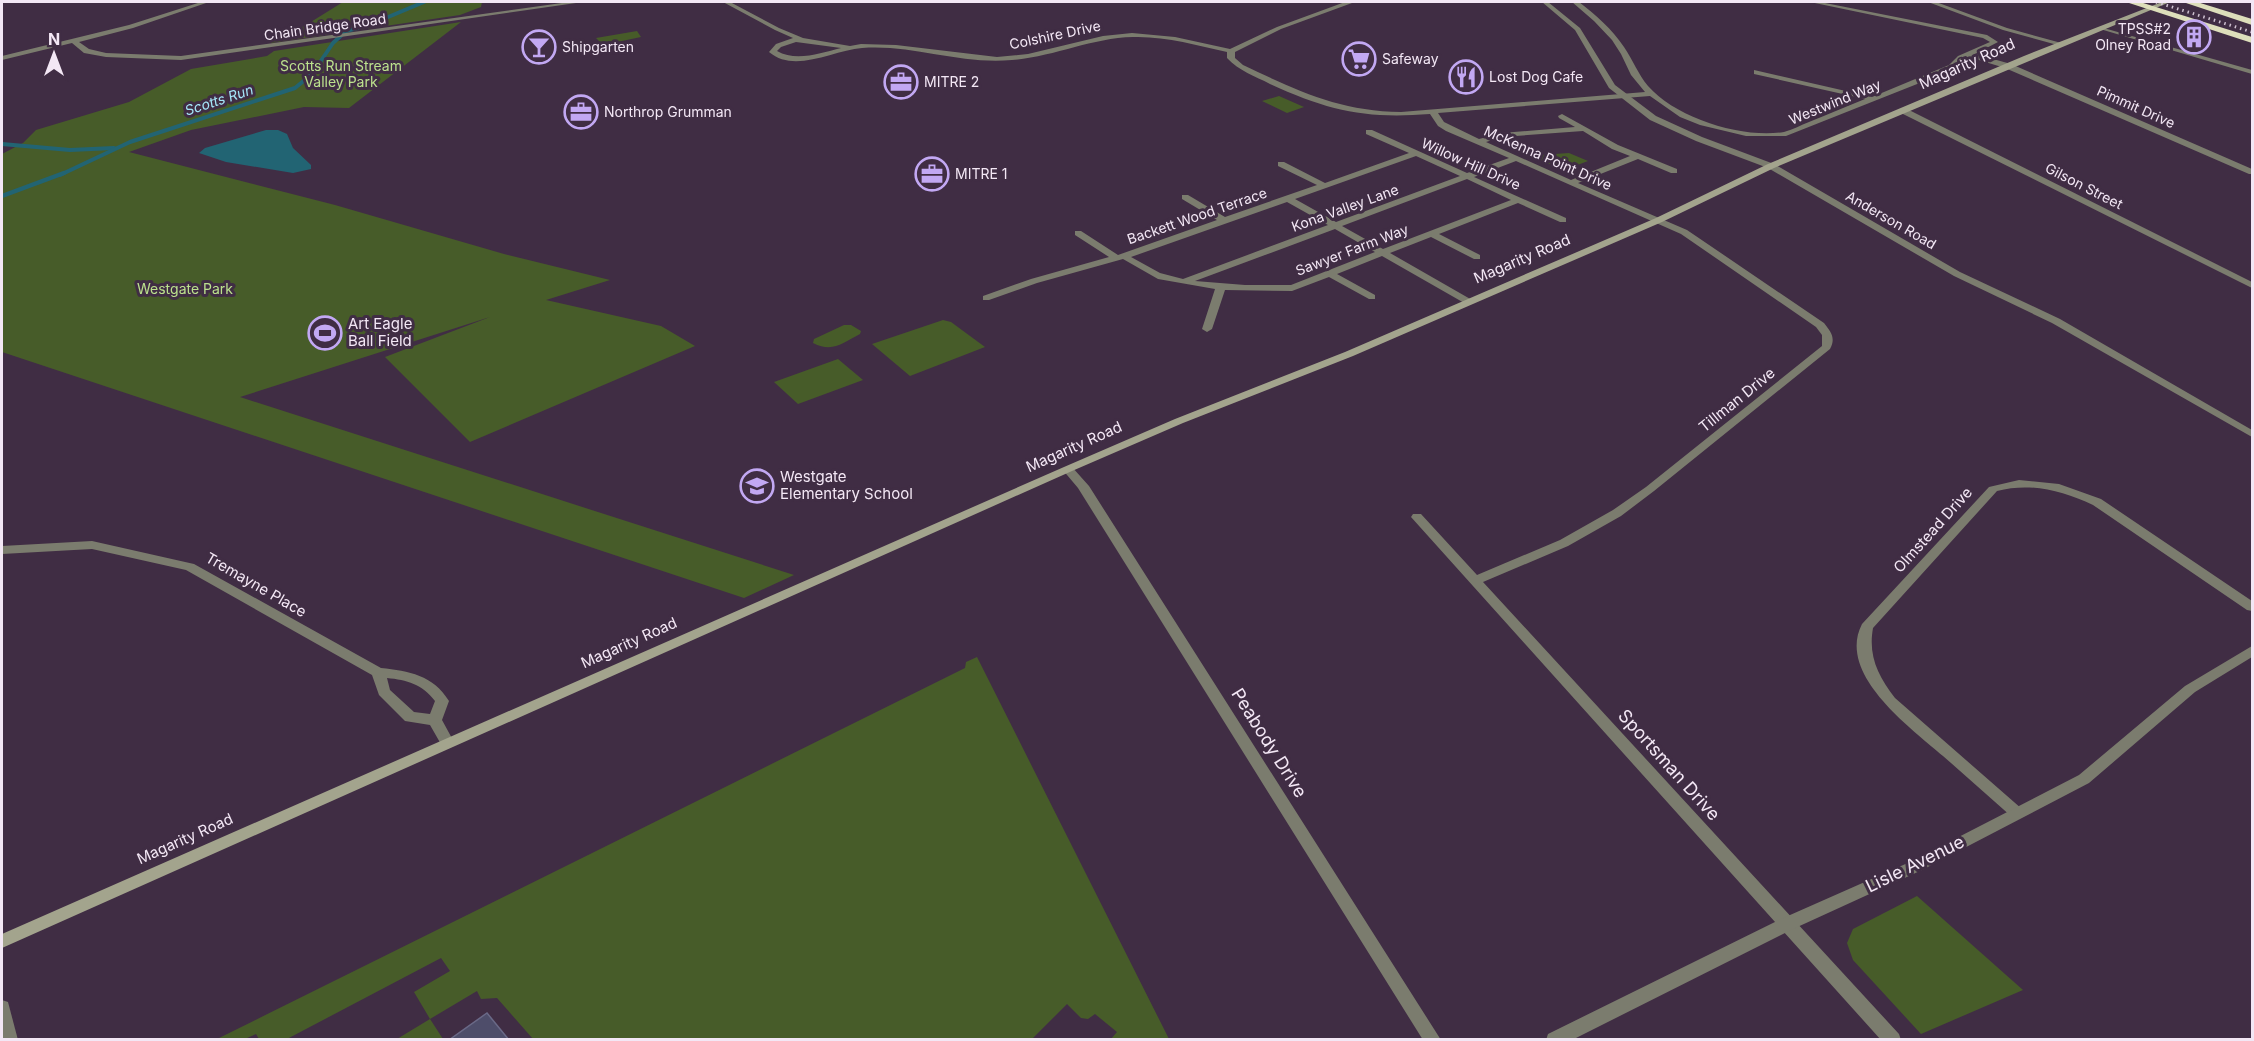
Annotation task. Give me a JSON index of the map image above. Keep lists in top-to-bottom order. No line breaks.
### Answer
{"streets":{"main road":["Magarity Road"],"street":["Chain Bridge Road","Colshire Drive","Westwind Way","Pimmit Drive","McKenna Point Drive","Willow Hill Drive","Gilson Street","Kona Valley Lane","Backett Wood Terrace","Anderson Road","Sawyer Farm Way","Tillman Drive","Olmstead Drive","Tremayne Place","Peabody Drive","Sportsman Drive","Lisle Avenue"]},"crossings":[["Magarity Road","Pimmit Drive"],["Magarity Road","McKenna Point Drive"],["Magarity Road","Gilson Street"],["Magarity Road","Anderson Road"],["Magarity Road","Tillman Drive"],["Magarity Road","Peabody Drive"],["McKenna Point Drive","Kona Valley Lane"],["McKenna Point Drive","Tillman Drive"],["Willow Hill Drive","Kona Valley Lane"],["Willow Hill Drive","Backett Wood Terrace"],["Willow Hill Drive","Sawyer Farm Way"],["Kona Valley Lane","Sawyer Farm Way"],["Backett Wood Terrace","Sawyer Farm Way"],["Tillman Drive","Sportsman Drive"],["Olmstead Drive","Lisle Avenue"],["Sportsman Drive","Lisle Avenue"]],"water":["Scotts Run"],"parks":["Scotts Run Stream Valley Park","Westgate Park"],"places":{"building":["TPSS#2 Olney Road"],"bar":["Shipgarten"],"supermarket":["Safeway"],"restaurant":["Lost Dog Cafe"],"office":["MITRE 2","Northrop Grumman","MITRE 1"],"sports":["Art Eagle Ball Field"],"school or university":["Westgate Elementary School"]},"north":"top"}
